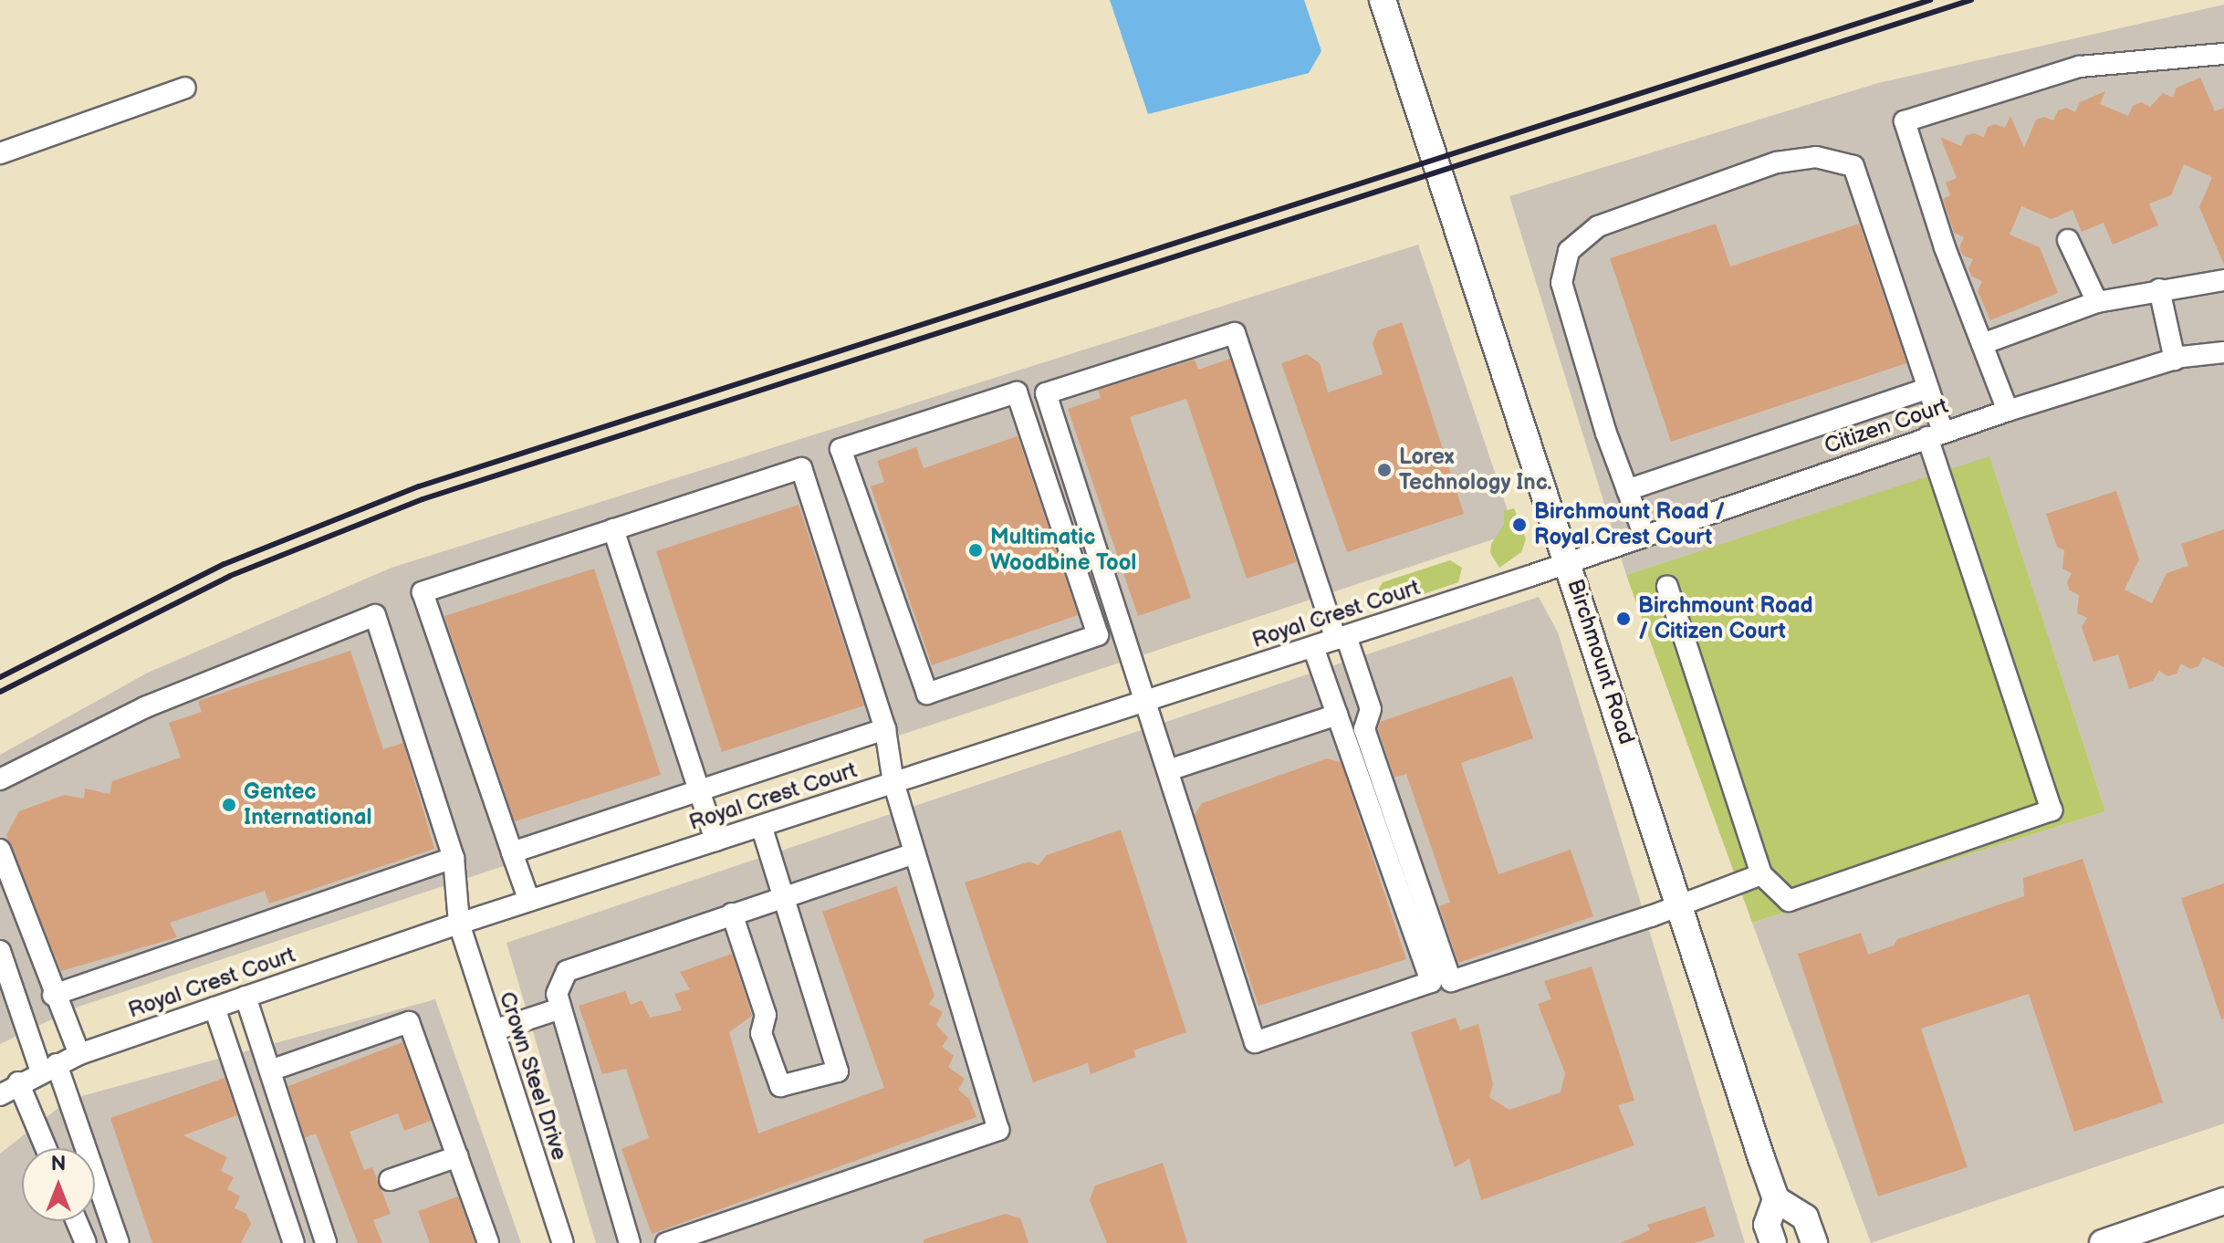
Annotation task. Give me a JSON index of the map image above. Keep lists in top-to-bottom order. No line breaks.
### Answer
{"streets":{"main road":["Birchmount Road"],"street":["Citizen Court","Royal Crest Court","Crown Steel Drive"]},"crossings":[["Citizen Court","Royal Crest Court"],["Citizen Court","Birchmount Road"],["Royal Crest Court","Birchmount Road"],["Royal Crest Court","Crown Steel Drive"]],"places":["Lorex Technology Inc.","Birchmount Road / Royal Crest Court","Multimatic Woodbine Tool","Birchmount Road / Citizen Court","Gentec International"],"north":"top"}
